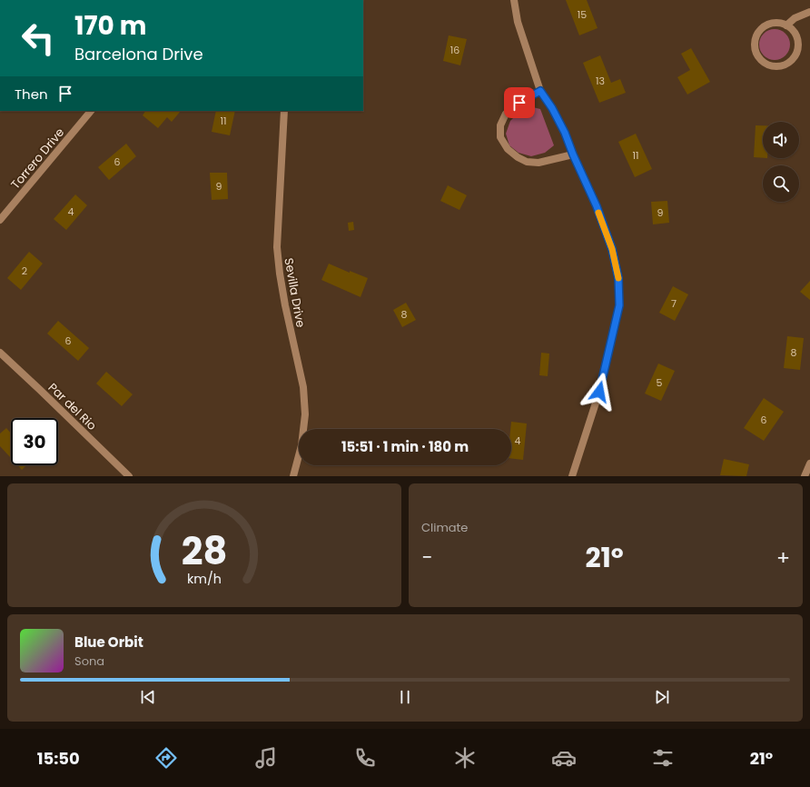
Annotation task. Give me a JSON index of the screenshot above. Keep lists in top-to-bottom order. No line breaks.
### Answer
{"streets":{"street":["Torrero Drive","Sevilla Drive","Par del Rio"]},"house_numbers":["15","16","13","11","11","6","9","4","9","2","7","8","6","8","5","6","4"],"page":{"turn":["170 m","Barcelona Drive"],"then":"Then","limit":"30","trip":"15:51 · 1 min · 180 m","tile":"Climate","heat":["−","21°","+"],"song":["Blue Orbit","Sona"],"tabs":["15:50","21°"],"gauge":["28","km/h"]}}
